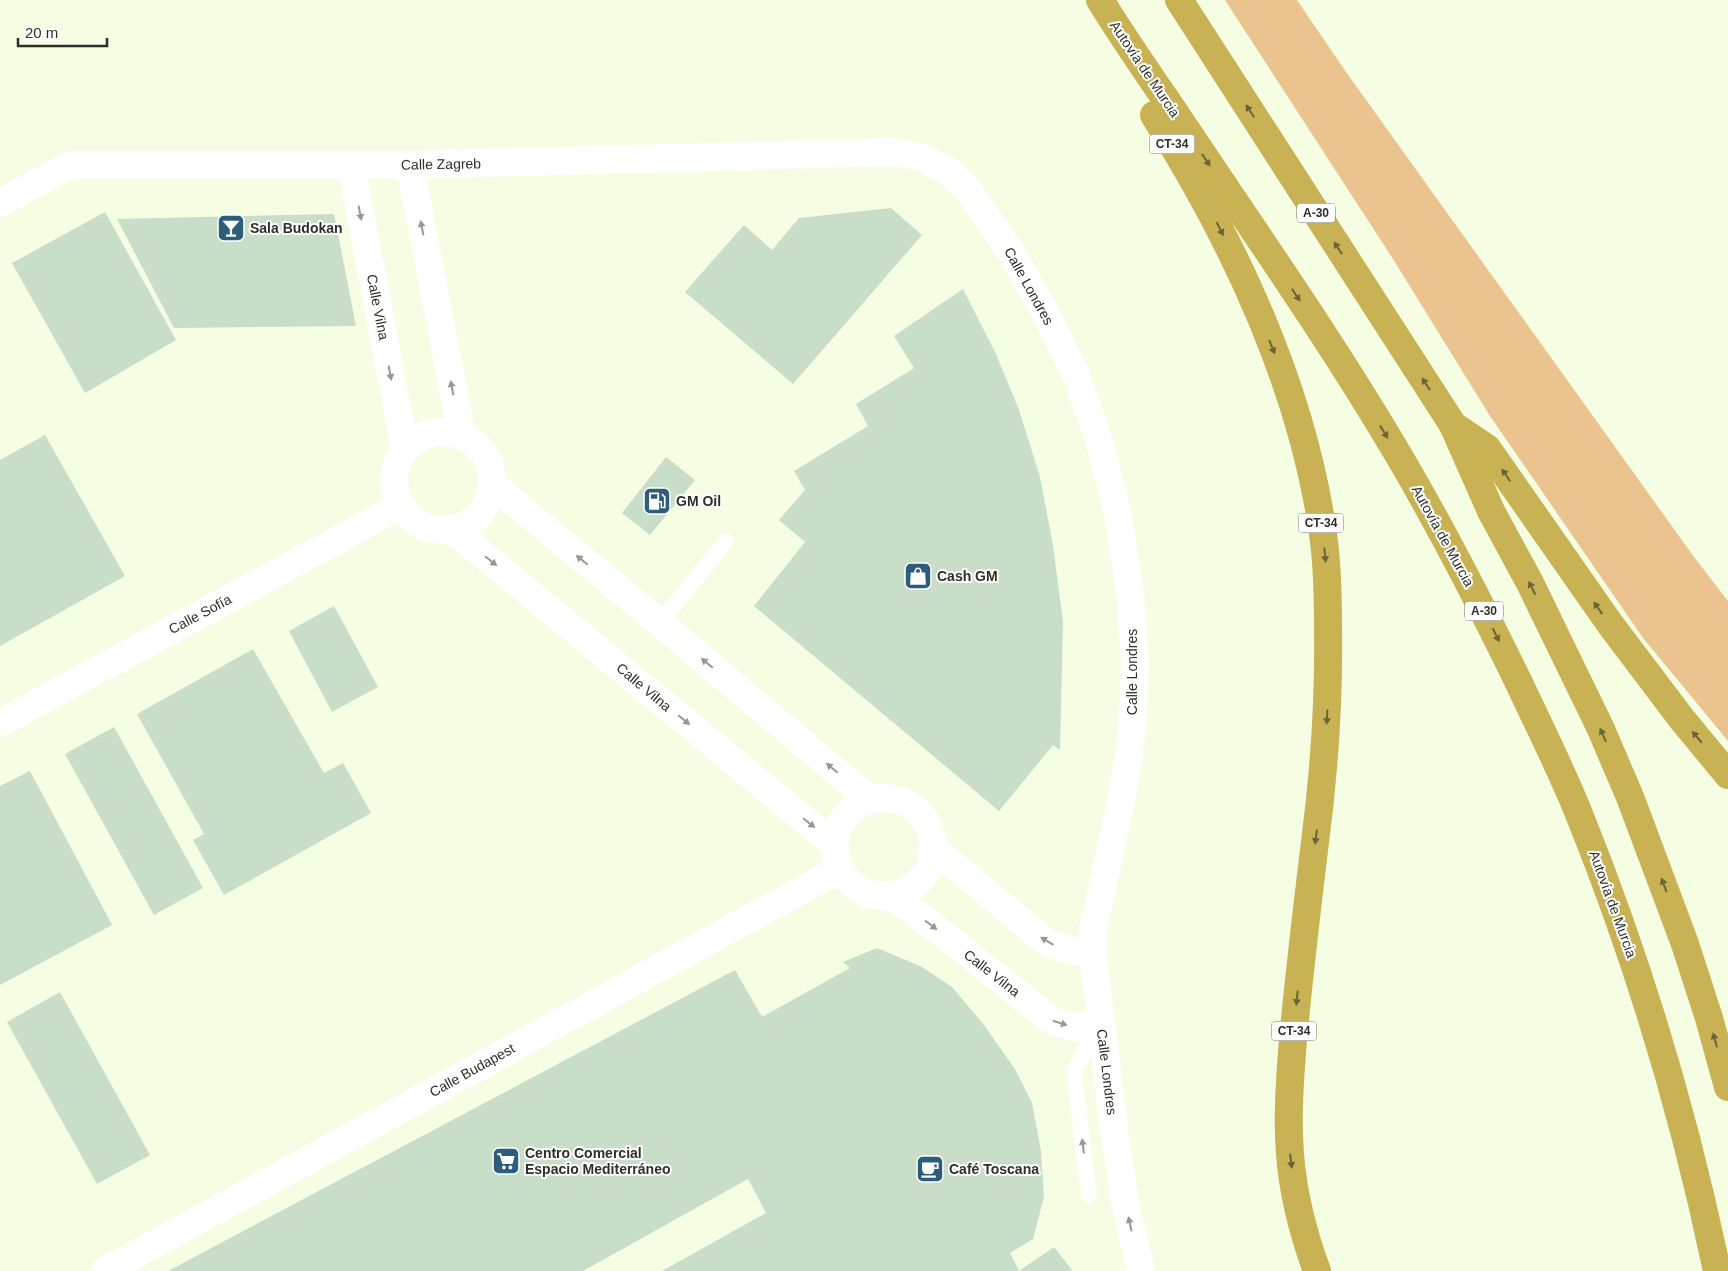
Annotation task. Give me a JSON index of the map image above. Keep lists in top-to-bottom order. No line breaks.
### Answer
{"streets":{"highway":["Autovía de Murcia","CT-34","A-30"],"street":["Calle Zagreb","Calle Londres","Calle Vilna","Calle Sofía","Calle Budapest"]},"crossings":[["Autovía de Murcia","CT-34"],["Calle Zagreb","Calle Londres"],["Calle Zagreb","Calle Vilna"],["Calle Londres","Calle Vilna"],["Calle Vilna","Calle Sofía"],["Calle Vilna","Calle Budapest"]],"places":{"bar":["Sala Budokan"],"fuel station":["GM Oil"],"shop":["Cash GM"],"supermarket":["Centro Comercial Espacio Mediterráneo"],"cafe":["Café Toscana"]},"scale_bar":"20 m"}
